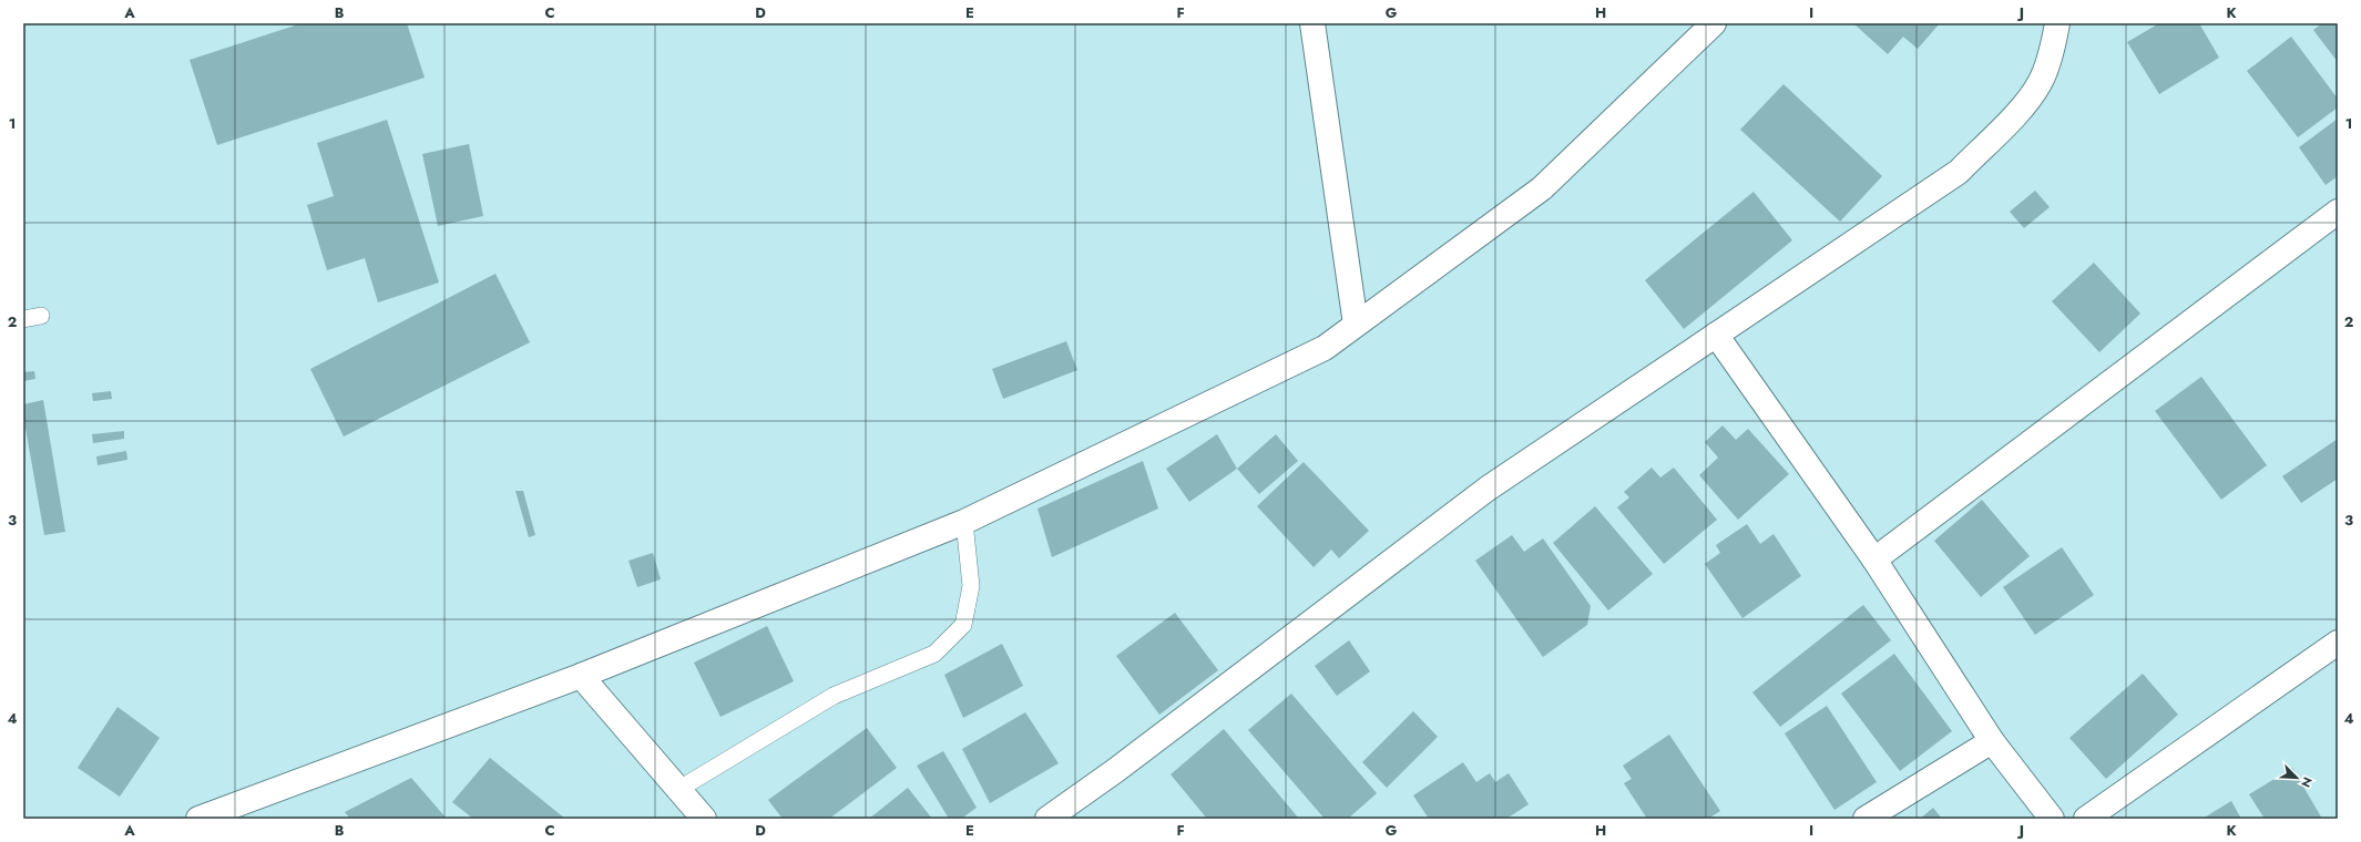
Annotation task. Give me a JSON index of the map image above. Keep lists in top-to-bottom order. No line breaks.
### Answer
{"north":"bottom right","grid":{"columns":["A","B","C","D","E","F","G","H","I","J","K"],"rows":["1","2","3","4"]}}
